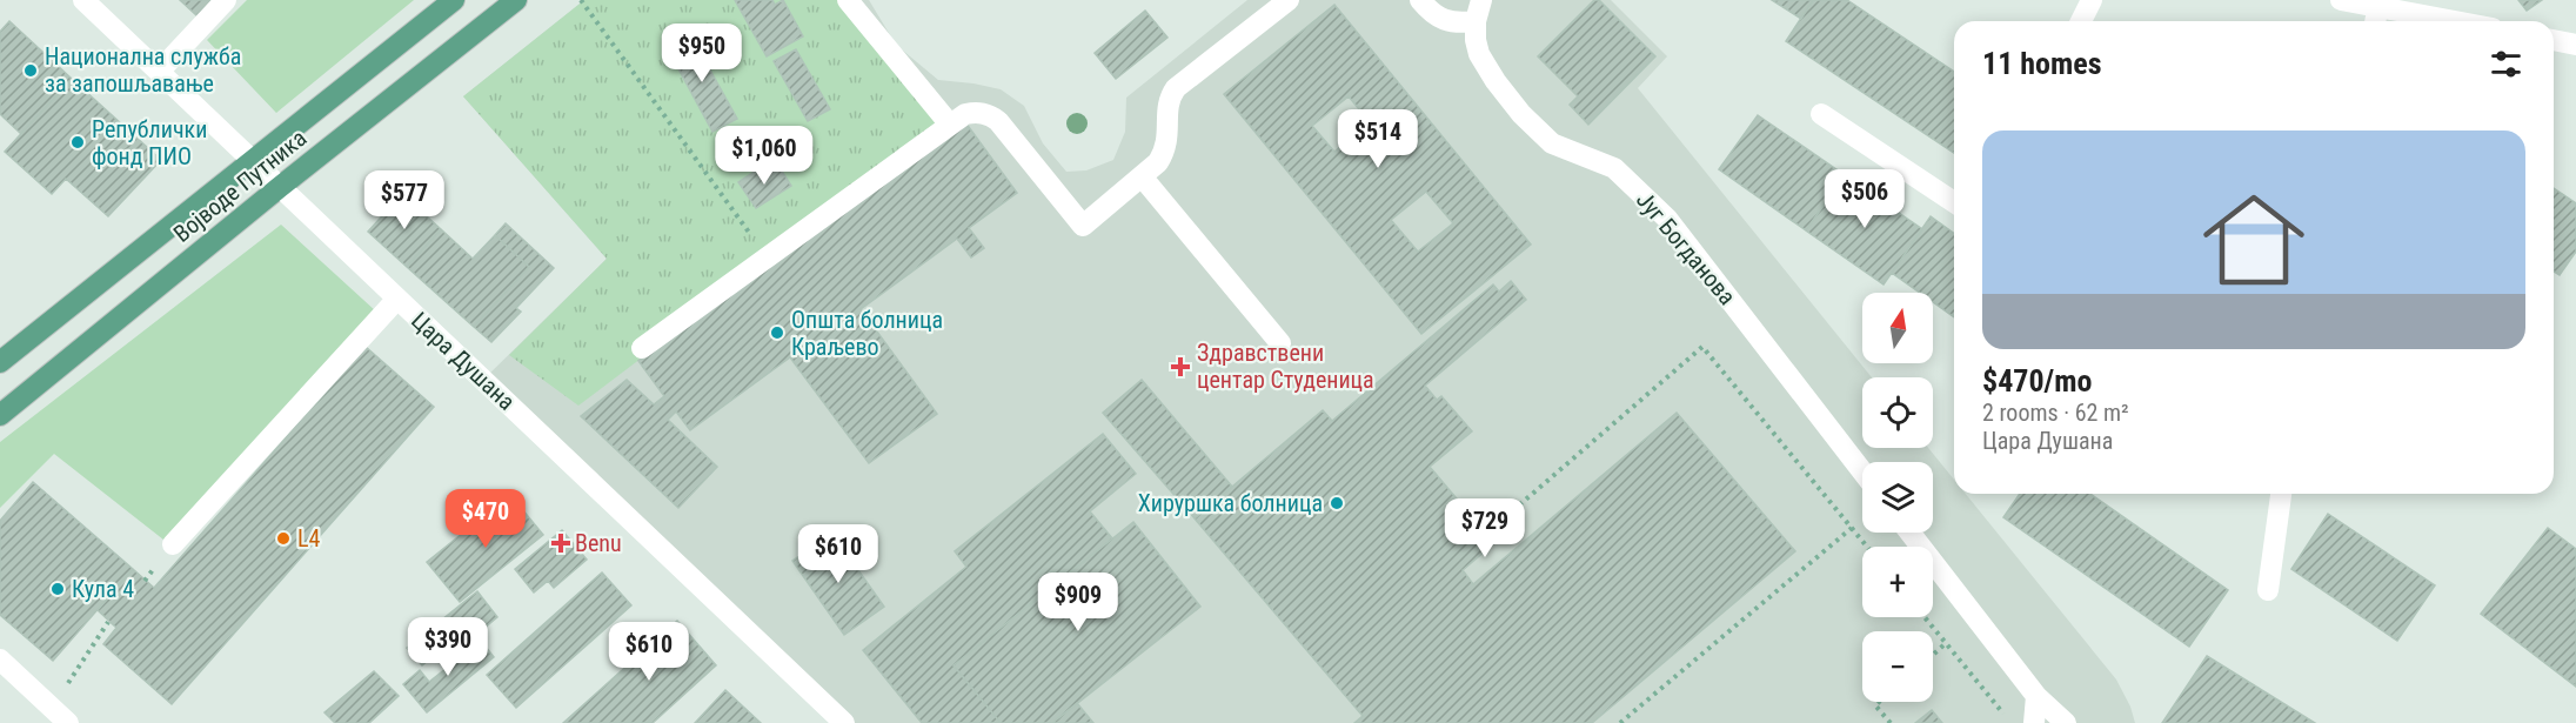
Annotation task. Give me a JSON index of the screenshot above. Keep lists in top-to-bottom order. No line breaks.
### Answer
{"streets":{"main road":["Војводе Путника"],"street":["Југ Богданова","Цара Душана"]},"crossings":[["Војводе Путника","Цара Душана"]],"places":{"other":["Национална служба за запошљавање","Републички фонд ПИО","Општа болница Краљево","Хируршка болница","L4","Кула 4"],"health":["Здравствени центар Студеница","Benu"]},"north":"top","page":{"heading":"11 homes","price":["$950","$514","$1,060","$506","$577","$470","$729","$610","$909","$390","$610"],"list":[{"name":"$470/mo","note":"2 rooms · 62 m² · Цара Душана"}],"map_buttons":["+","−"]}}
